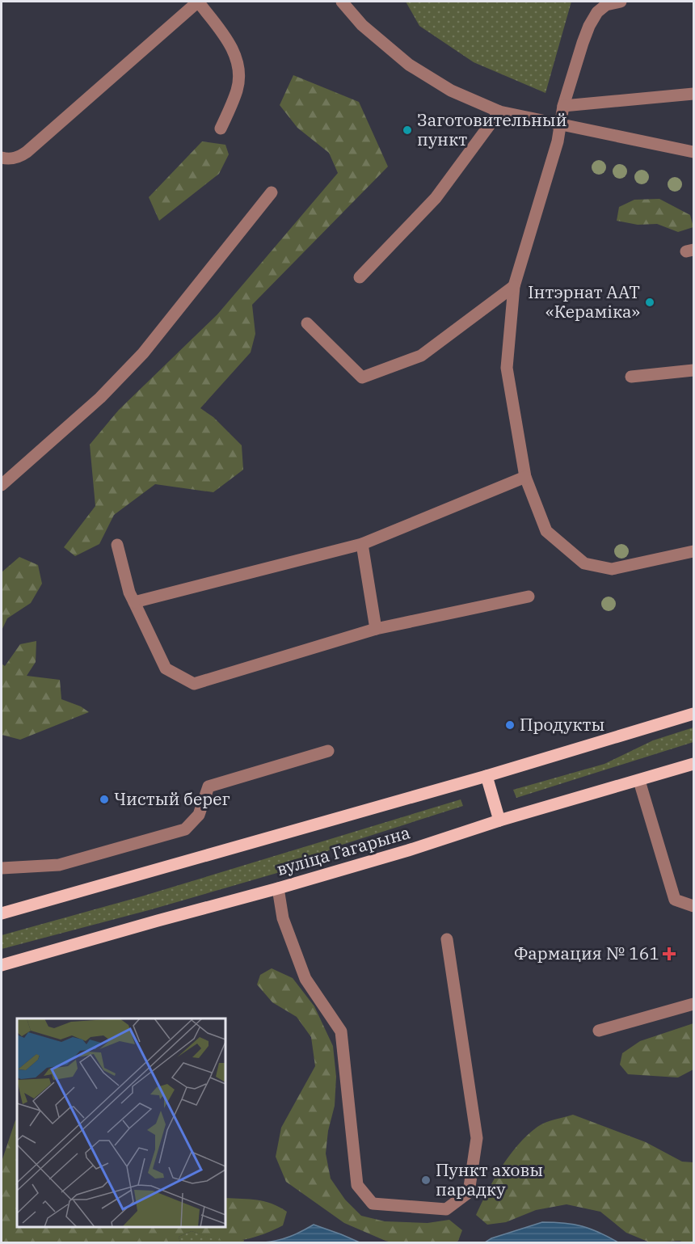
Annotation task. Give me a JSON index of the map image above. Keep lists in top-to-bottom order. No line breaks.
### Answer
{"streets":{"main road":["вуліца Гагарына"]},"places":{"other":["Заготовительный пункт","Інтэрнат ААТ «Кераміка»","Продукты","Чистый берег","Пункт аховы парадку"],"health":["Фармация № 161"]}}
